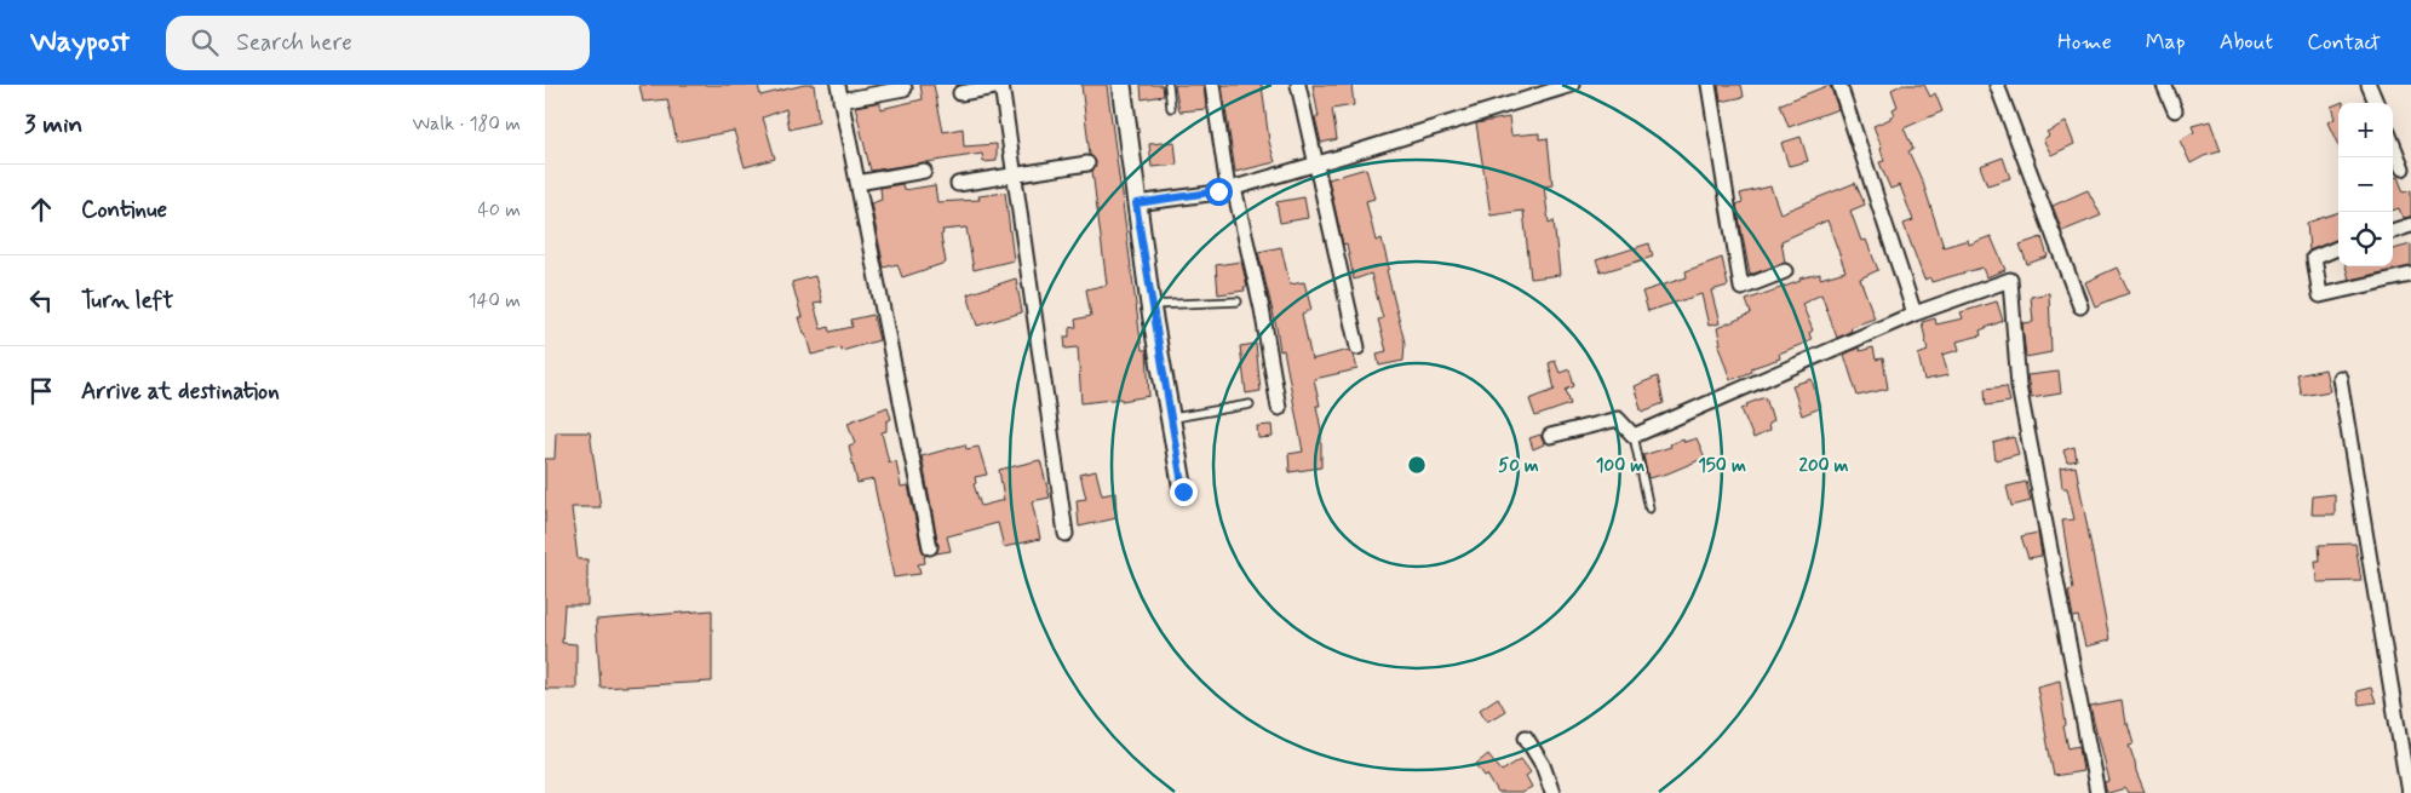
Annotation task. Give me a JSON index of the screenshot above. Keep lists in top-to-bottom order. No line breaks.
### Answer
{"page":{"header":"Waypost","search":"Search here","nav":["Home","Map","About","Contact"],"heading":["3 min","Walk · 180 m"],"map_buttons":["+","−"],"list":[["Continue","40 m"],["Turn left","140 m"],"Arrive at destination"]},"rings":["50 m","100 m","150 m","200 m"]}
